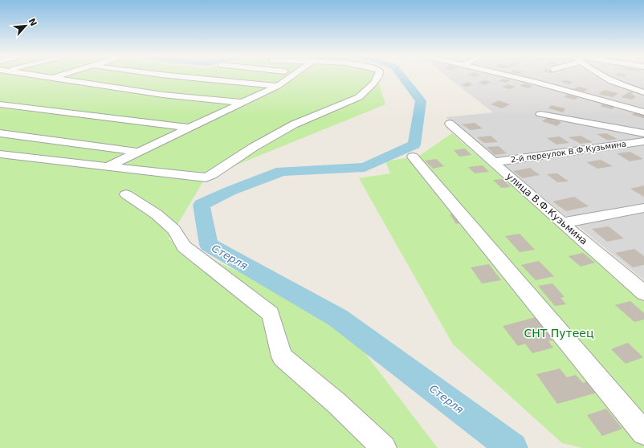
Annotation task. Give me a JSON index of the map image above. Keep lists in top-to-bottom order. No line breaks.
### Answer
{"streets":{"street":["2-й переулок В.Ф.Кузьмина","улица В.Ф.Кузьмина"]},"crossings":[["2-й переулок В.Ф.Кузьмина","улица В.Ф.Кузьмина"]],"water":["Стерля"],"parks":["СНТ Путеец"],"north":"top right"}
